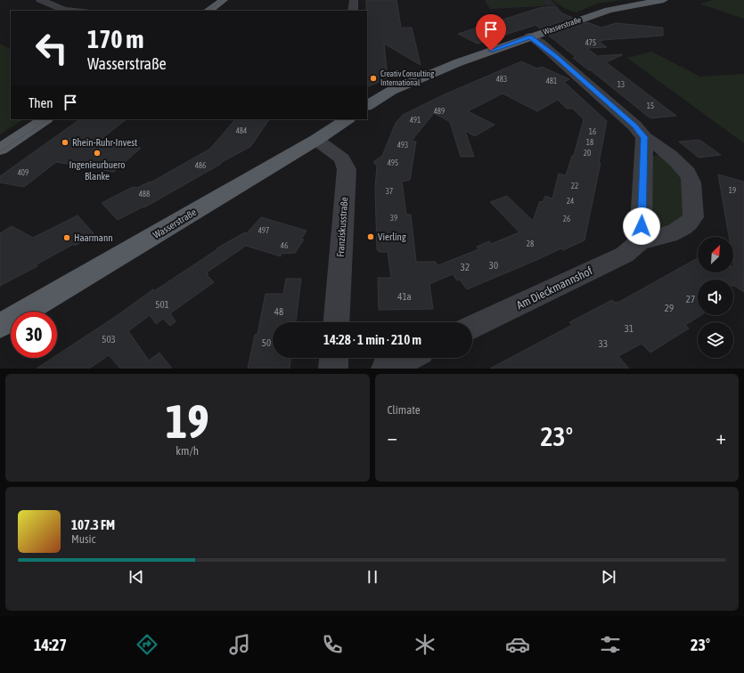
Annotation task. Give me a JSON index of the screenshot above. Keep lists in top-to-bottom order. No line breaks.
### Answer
{"streets":{"main road":["Wasserstraße"],"street":["Franziskusstraße","Am Dieckmannshof"]},"crossings":[["Wasserstraße","Franziskusstraße"],["Wasserstraße","Am Dieckmannshof"]],"places":["Creativ Consulting International","Rhein-Ruhr-Invest","Ingenieurbuero Blanke","Vierling","Haarmann"],"house_numbers":["475","483","481","13","15","489","491","484","16","18","493","20","495","486","409","22","19","37","488","24","39","26","497","28","46","30","32","41a","27","501","29","48","31","503","50","33"],"north":"top right","page":{"turn":["170 m","Wasserstraße"],"then":"Then","limit":"30","trip":"14:28 · 1 min · 210 m","tile":[["19","km/h"],"Climate"],"heat":["−","23°","+"],"song":["107.3 FM","Music"],"tabs":["14:27","23°"]}}
